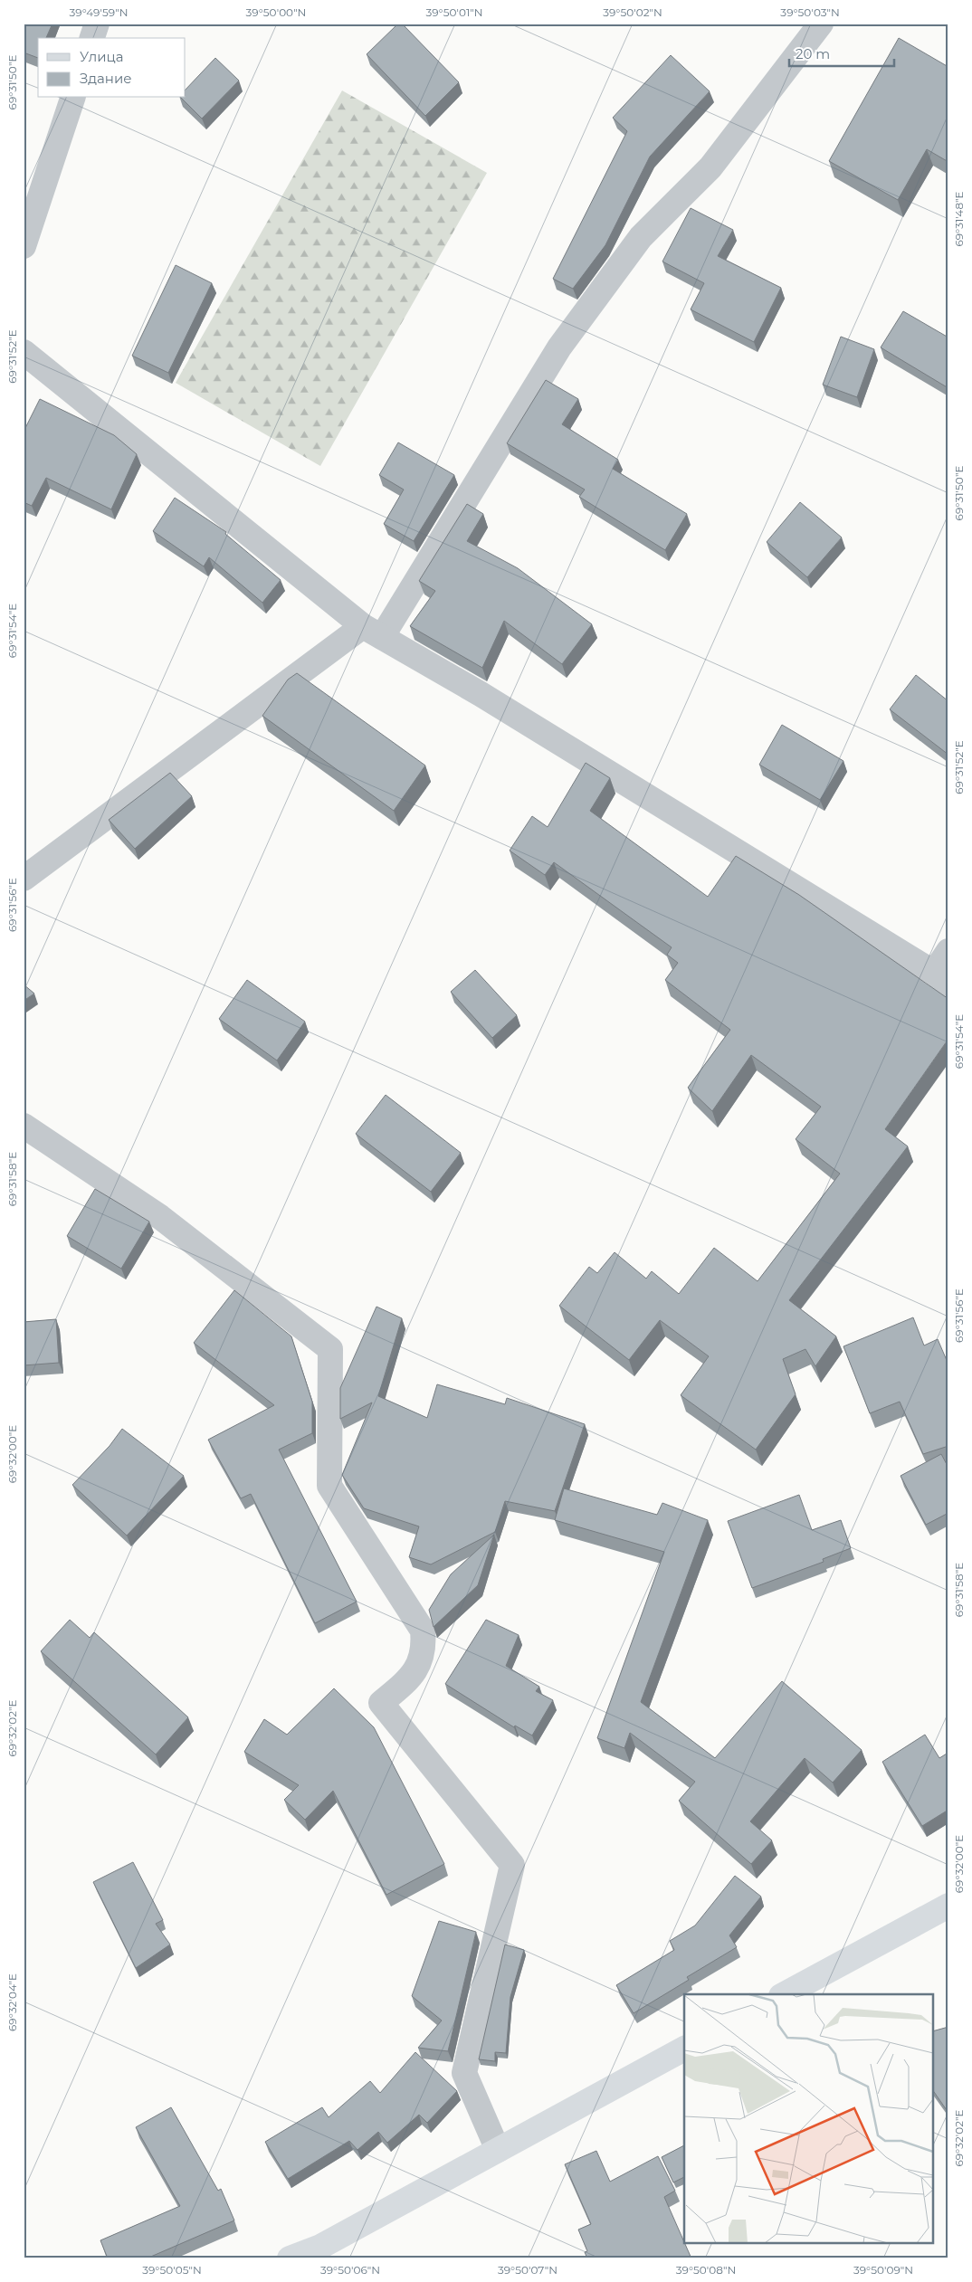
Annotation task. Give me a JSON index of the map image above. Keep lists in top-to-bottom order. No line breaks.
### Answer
{"legend":["Улица","Здание"],"scale_bar":"20 m","coordinates":["39°49'59\"N","39°50'00\"N","39°50'01\"N","39°50'02\"N","39°50'03\"N","69°31'50\"E","69°31'48\"E","69°31'52\"E","69°31'54\"E","69°31'56\"E","69°31'58\"E","69°32'00\"E","69°32'02\"E","69°32'04\"E","39°50'05\"N","39°50'06\"N","39°50'07\"N","39°50'08\"N","39°50'09\"N"]}
